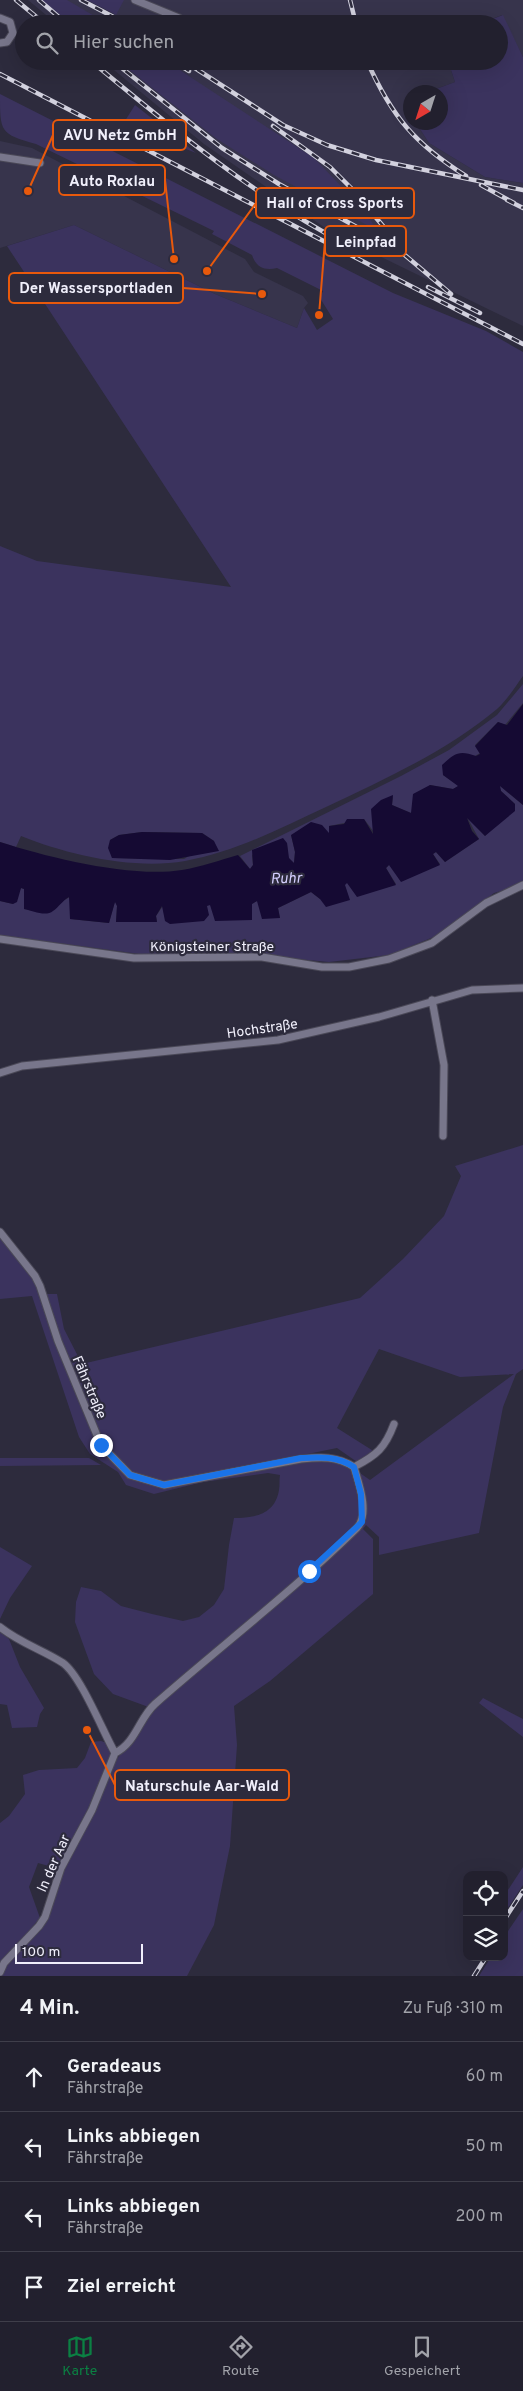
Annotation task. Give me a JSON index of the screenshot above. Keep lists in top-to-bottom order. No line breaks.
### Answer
{"streets":{"street":["Königsteiner Straße","Hochstraße","Fährstraße","In der Aar"]},"water":["Ruhr"],"places":["AVU Netz GmbH","Auto Roxlau","Hall of Cross Sports","Der Wassersportladen","Leinpfad","Naturschule Aar-Wald"],"scale_bar":"100 m","north":"bottom left","page":{"search":"Hier suchen","scale":"100 m","heading":["4 Min.","Zu Fuß · 310 m"],"list":[["Geradeaus","Fährstraße","60 m"],["Links abbiegen","Fährstraße","50 m"],["Links abbiegen","Fährstraße","200 m"],"Ziel erreicht"],"nav":["Karte","Route","Gespeichert"]}}
